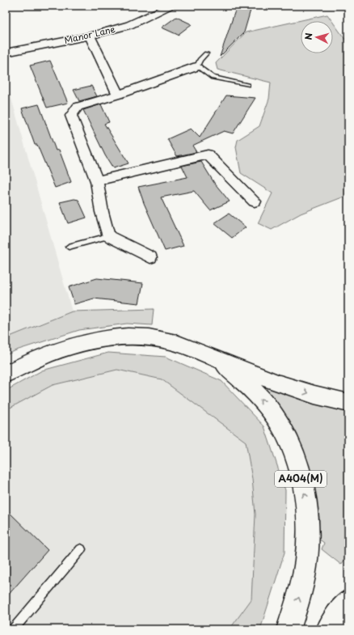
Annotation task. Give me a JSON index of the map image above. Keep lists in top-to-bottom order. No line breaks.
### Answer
{"streets":{"highway":["A404(M)"],"street":["Manor Lane"]},"north":"left"}
